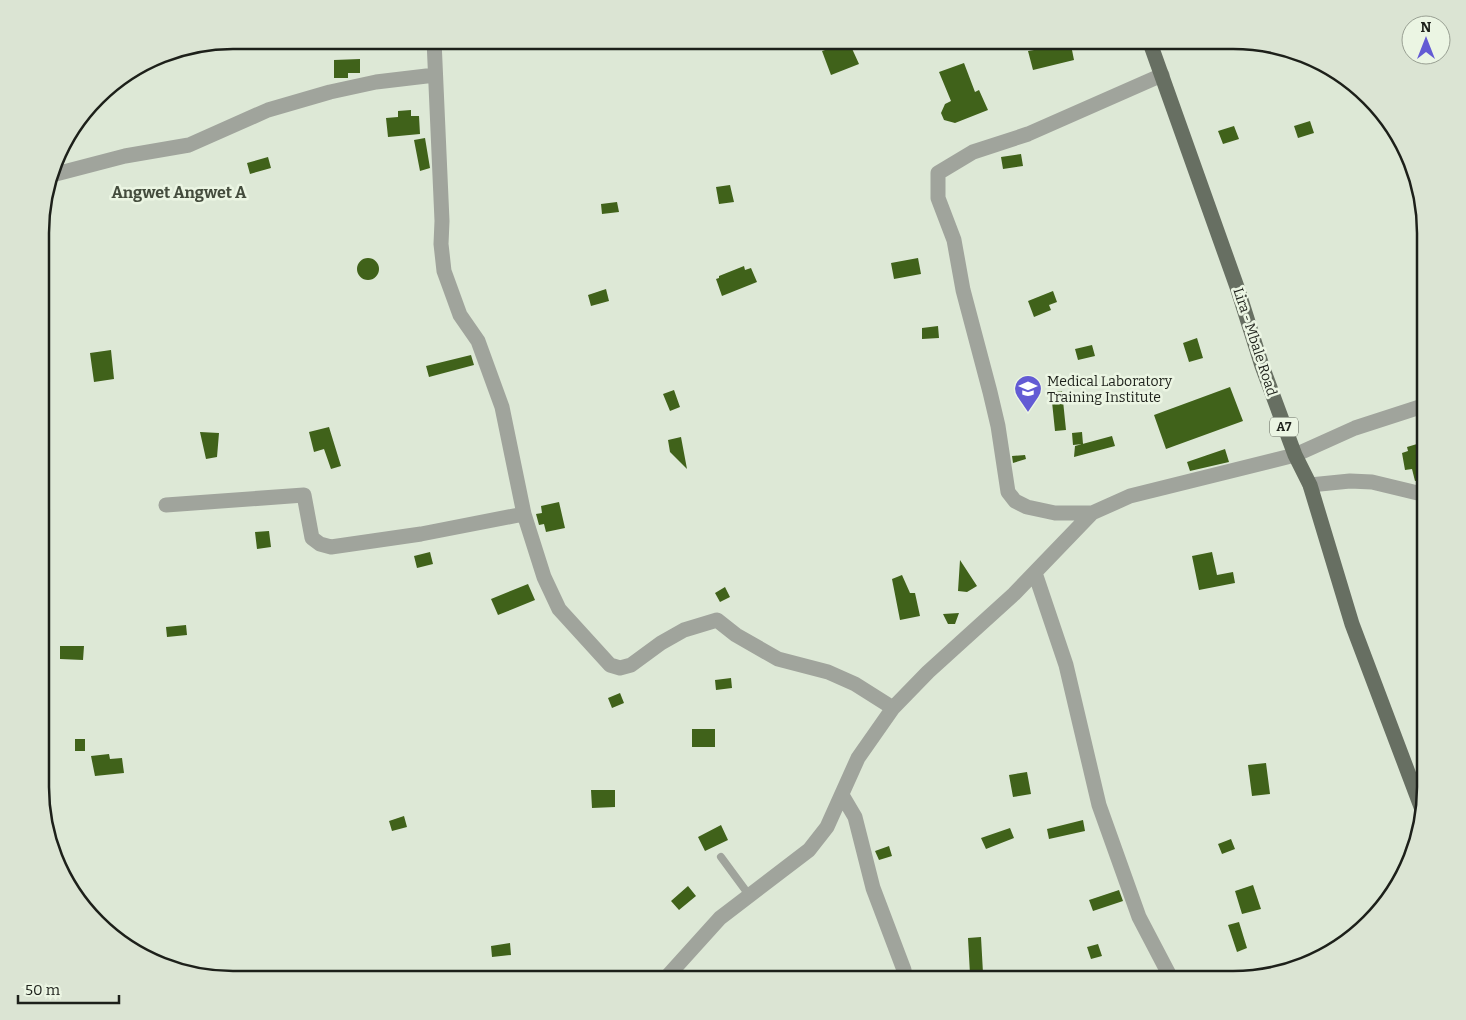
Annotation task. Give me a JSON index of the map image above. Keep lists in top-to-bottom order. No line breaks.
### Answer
{"streets":{"main road":["Lira - Mbale Road","A7"]},"districts":["Angwet Angwet A"],"places":{"school or university":["Medical Laboratory Training Institute"]},"scale_bar":"50 m","north":"top"}
